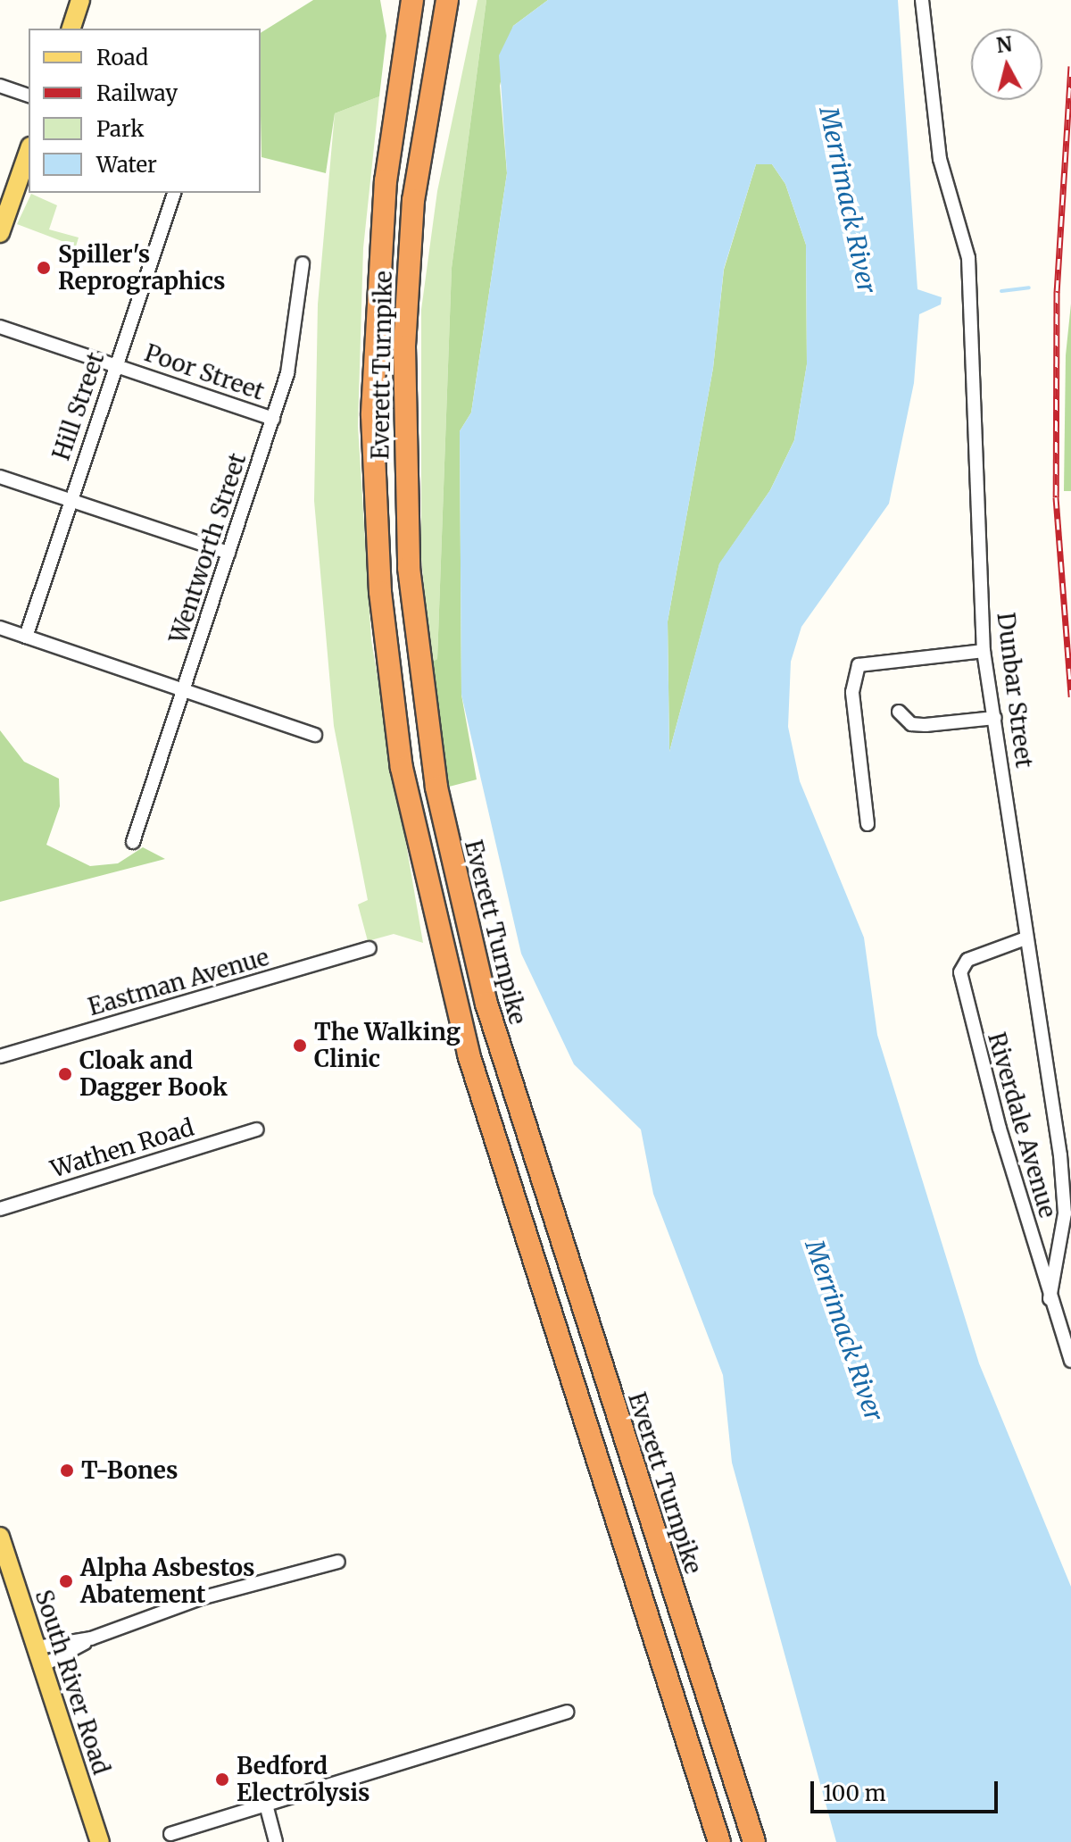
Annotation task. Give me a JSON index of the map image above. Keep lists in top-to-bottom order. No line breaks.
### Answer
{"streets":{"highway":["Everett Turnpike"],"main road":["South River Road"],"street":["Poor Street","Hill Street","Wentworth Street","Dunbar Street","Eastman Avenue","Riverdale Avenue","Wathen Road"]},"crossings":[["Poor Street","Hill Street"],["Poor Street","Wentworth Street"],["Dunbar Street","Riverdale Avenue"]],"water":["Merrimack River"],"places":["Spiller's Reprographics","The Walking Clinic","Cloak and Dagger Book","T-Bones","Alpha Asbestos Abatement","Bedford Electrolysis"],"legend":["Road","Railway","Park","Water"],"scale_bar":"100 m","north":"top"}
